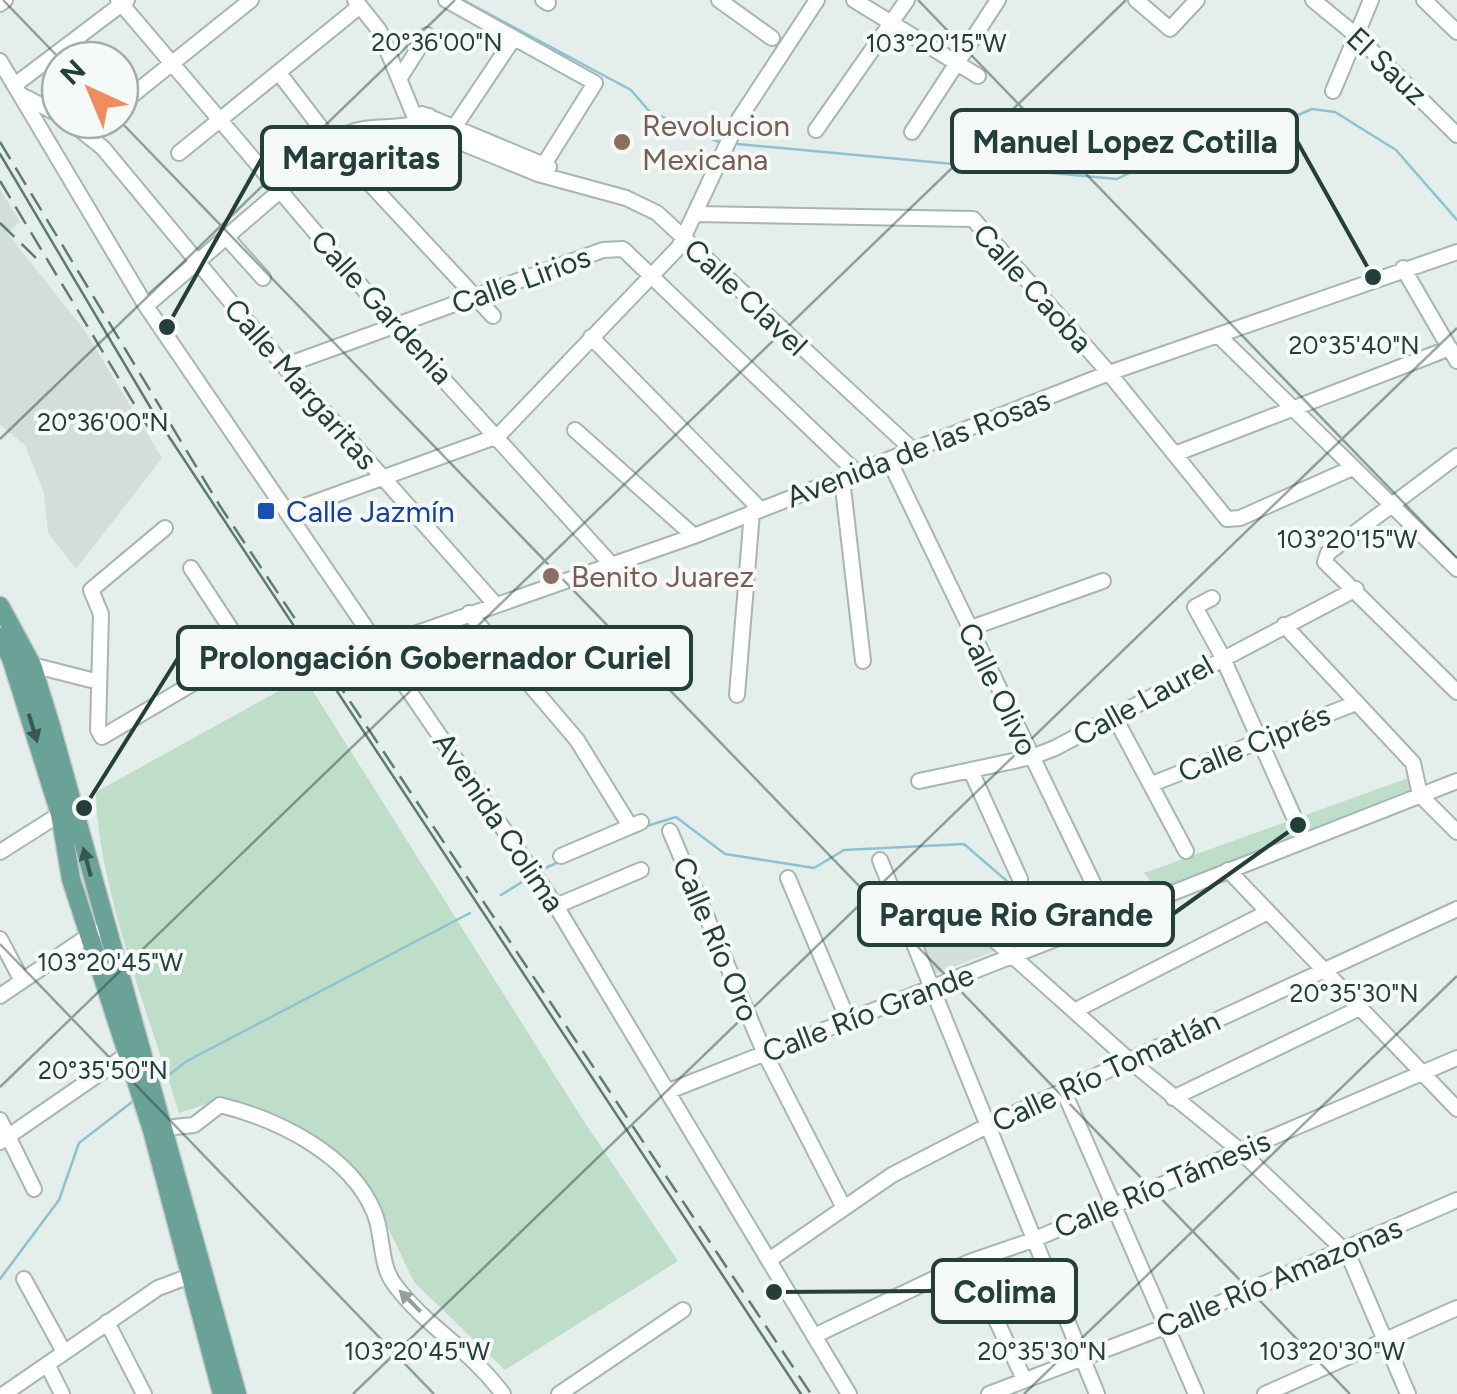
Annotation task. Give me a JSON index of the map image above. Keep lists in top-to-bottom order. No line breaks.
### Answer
{"streets":{"street":["El Sauz","Calle Lirios","Calle Caoba","Calle Clavel","Calle Gardenia","Calle Margaritas","Avenida de las Rosas","Calle Olivo","Calle Laurel","Calle Ciprés","Avenida Colima","Calle Río Oro","Calle Río Grande","Calle Río Tomatlán","Calle Río Támesis","Calle Río Amazonas"]},"crossings":[["Calle Lirios","Calle Gardenia"],["Calle Lirios","Calle Margaritas"],["Calle Lirios","Avenida de las Rosas"],["Calle Caoba","Avenida de las Rosas"],["Calle Clavel","Avenida de las Rosas"],["Calle Gardenia","Avenida de las Rosas"],["Calle Margaritas","Avenida de las Rosas"],["Avenida de las Rosas","Calle Olivo"],["Avenida de las Rosas","Avenida Colima"],["Calle Olivo","Calle Laurel"],["Calle Olivo","Calle Río Grande"],["Avenida Colima","Calle Río Grande"],["Avenida Colima","Calle Río Tomatlán"],["Avenida Colima","Calle Río Támesis"],["Calle Río Oro","Calle Río Grande"],["Calle Río Oro","Calle Río Tomatlán"]],"places":{"other":["Revolucion Mexicana","Manuel Lopez Cotilla","Margaritas","Benito Juarez","Prolongación Gobernador Curiel","Parque Rio Grande","Colima"],"transit":["Calle Jazmín"]},"north":"top left","coordinates":["20°36'00\"N","103°20'15\"W","20°35'40\"N","103°20'45\"W","20°35'30\"N","20°35'50\"N","103°20'30\"W"]}
